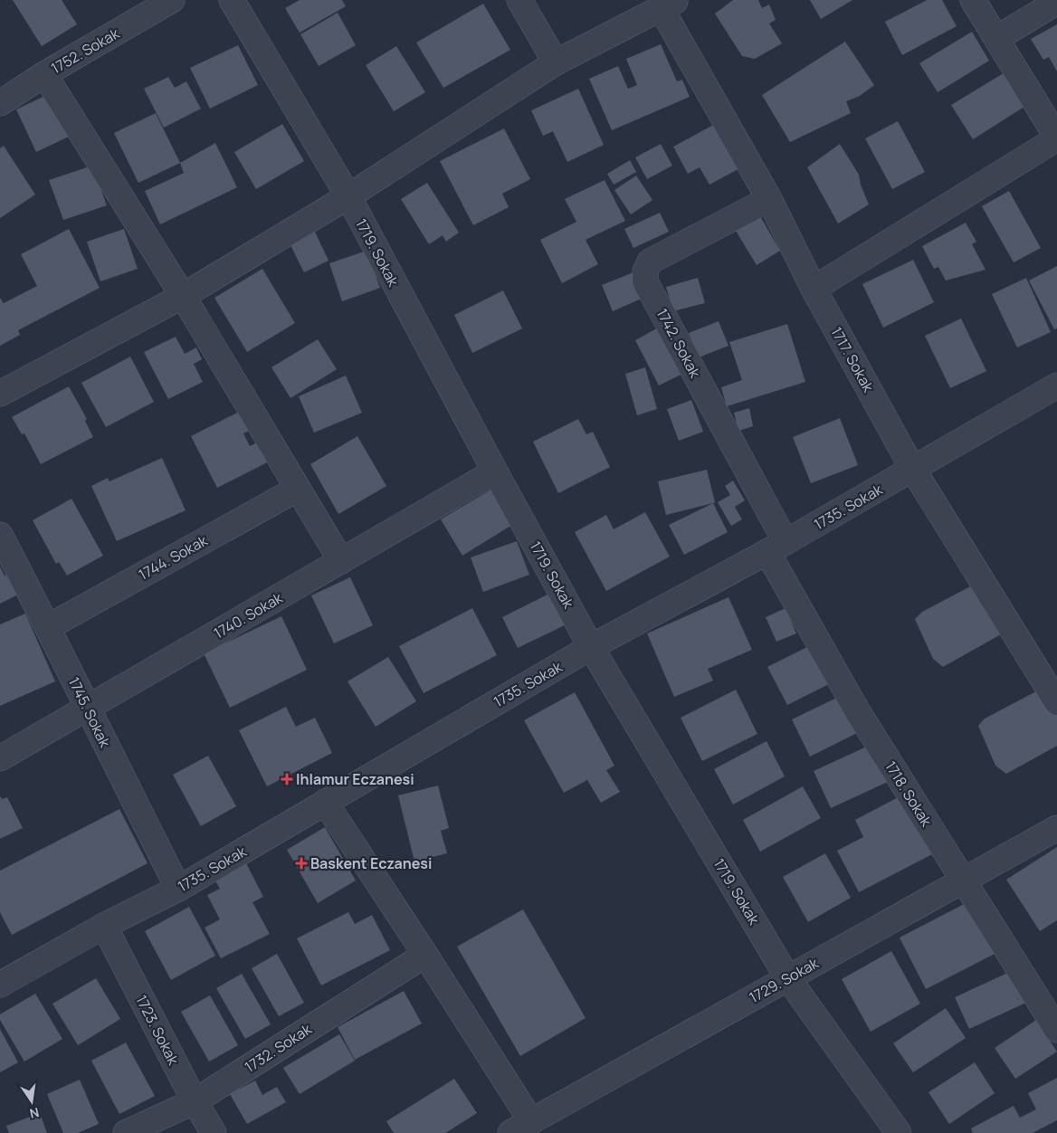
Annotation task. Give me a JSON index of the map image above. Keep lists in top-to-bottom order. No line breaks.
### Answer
{"streets":{"street":["1752. Sokak","1719. Sokak","1742. Sokak","1717. Sokak","1735. Sokak","1744. Sokak","1740. Sokak","1745. Sokak","1718. Sokak","1729. Sokak","1723. Sokak","1732. Sokak"]},"crossings":[["1719. Sokak","1735. Sokak"],["1719. Sokak","1740. Sokak"],["1719. Sokak","1729. Sokak"],["1742. Sokak","1717. Sokak"],["1742. Sokak","1735. Sokak"],["1742. Sokak","1718. Sokak"],["1717. Sokak","1735. Sokak"],["1735. Sokak","1745. Sokak"],["1735. Sokak","1718. Sokak"],["1735. Sokak","1723. Sokak"],["1744. Sokak","1745. Sokak"],["1740. Sokak","1745. Sokak"],["1718. Sokak","1729. Sokak"],["1723. Sokak","1732. Sokak"]],"places":{"health":["Ihlamur Eczanesi","Baskent Eczanesi"]},"north":"bottom"}
